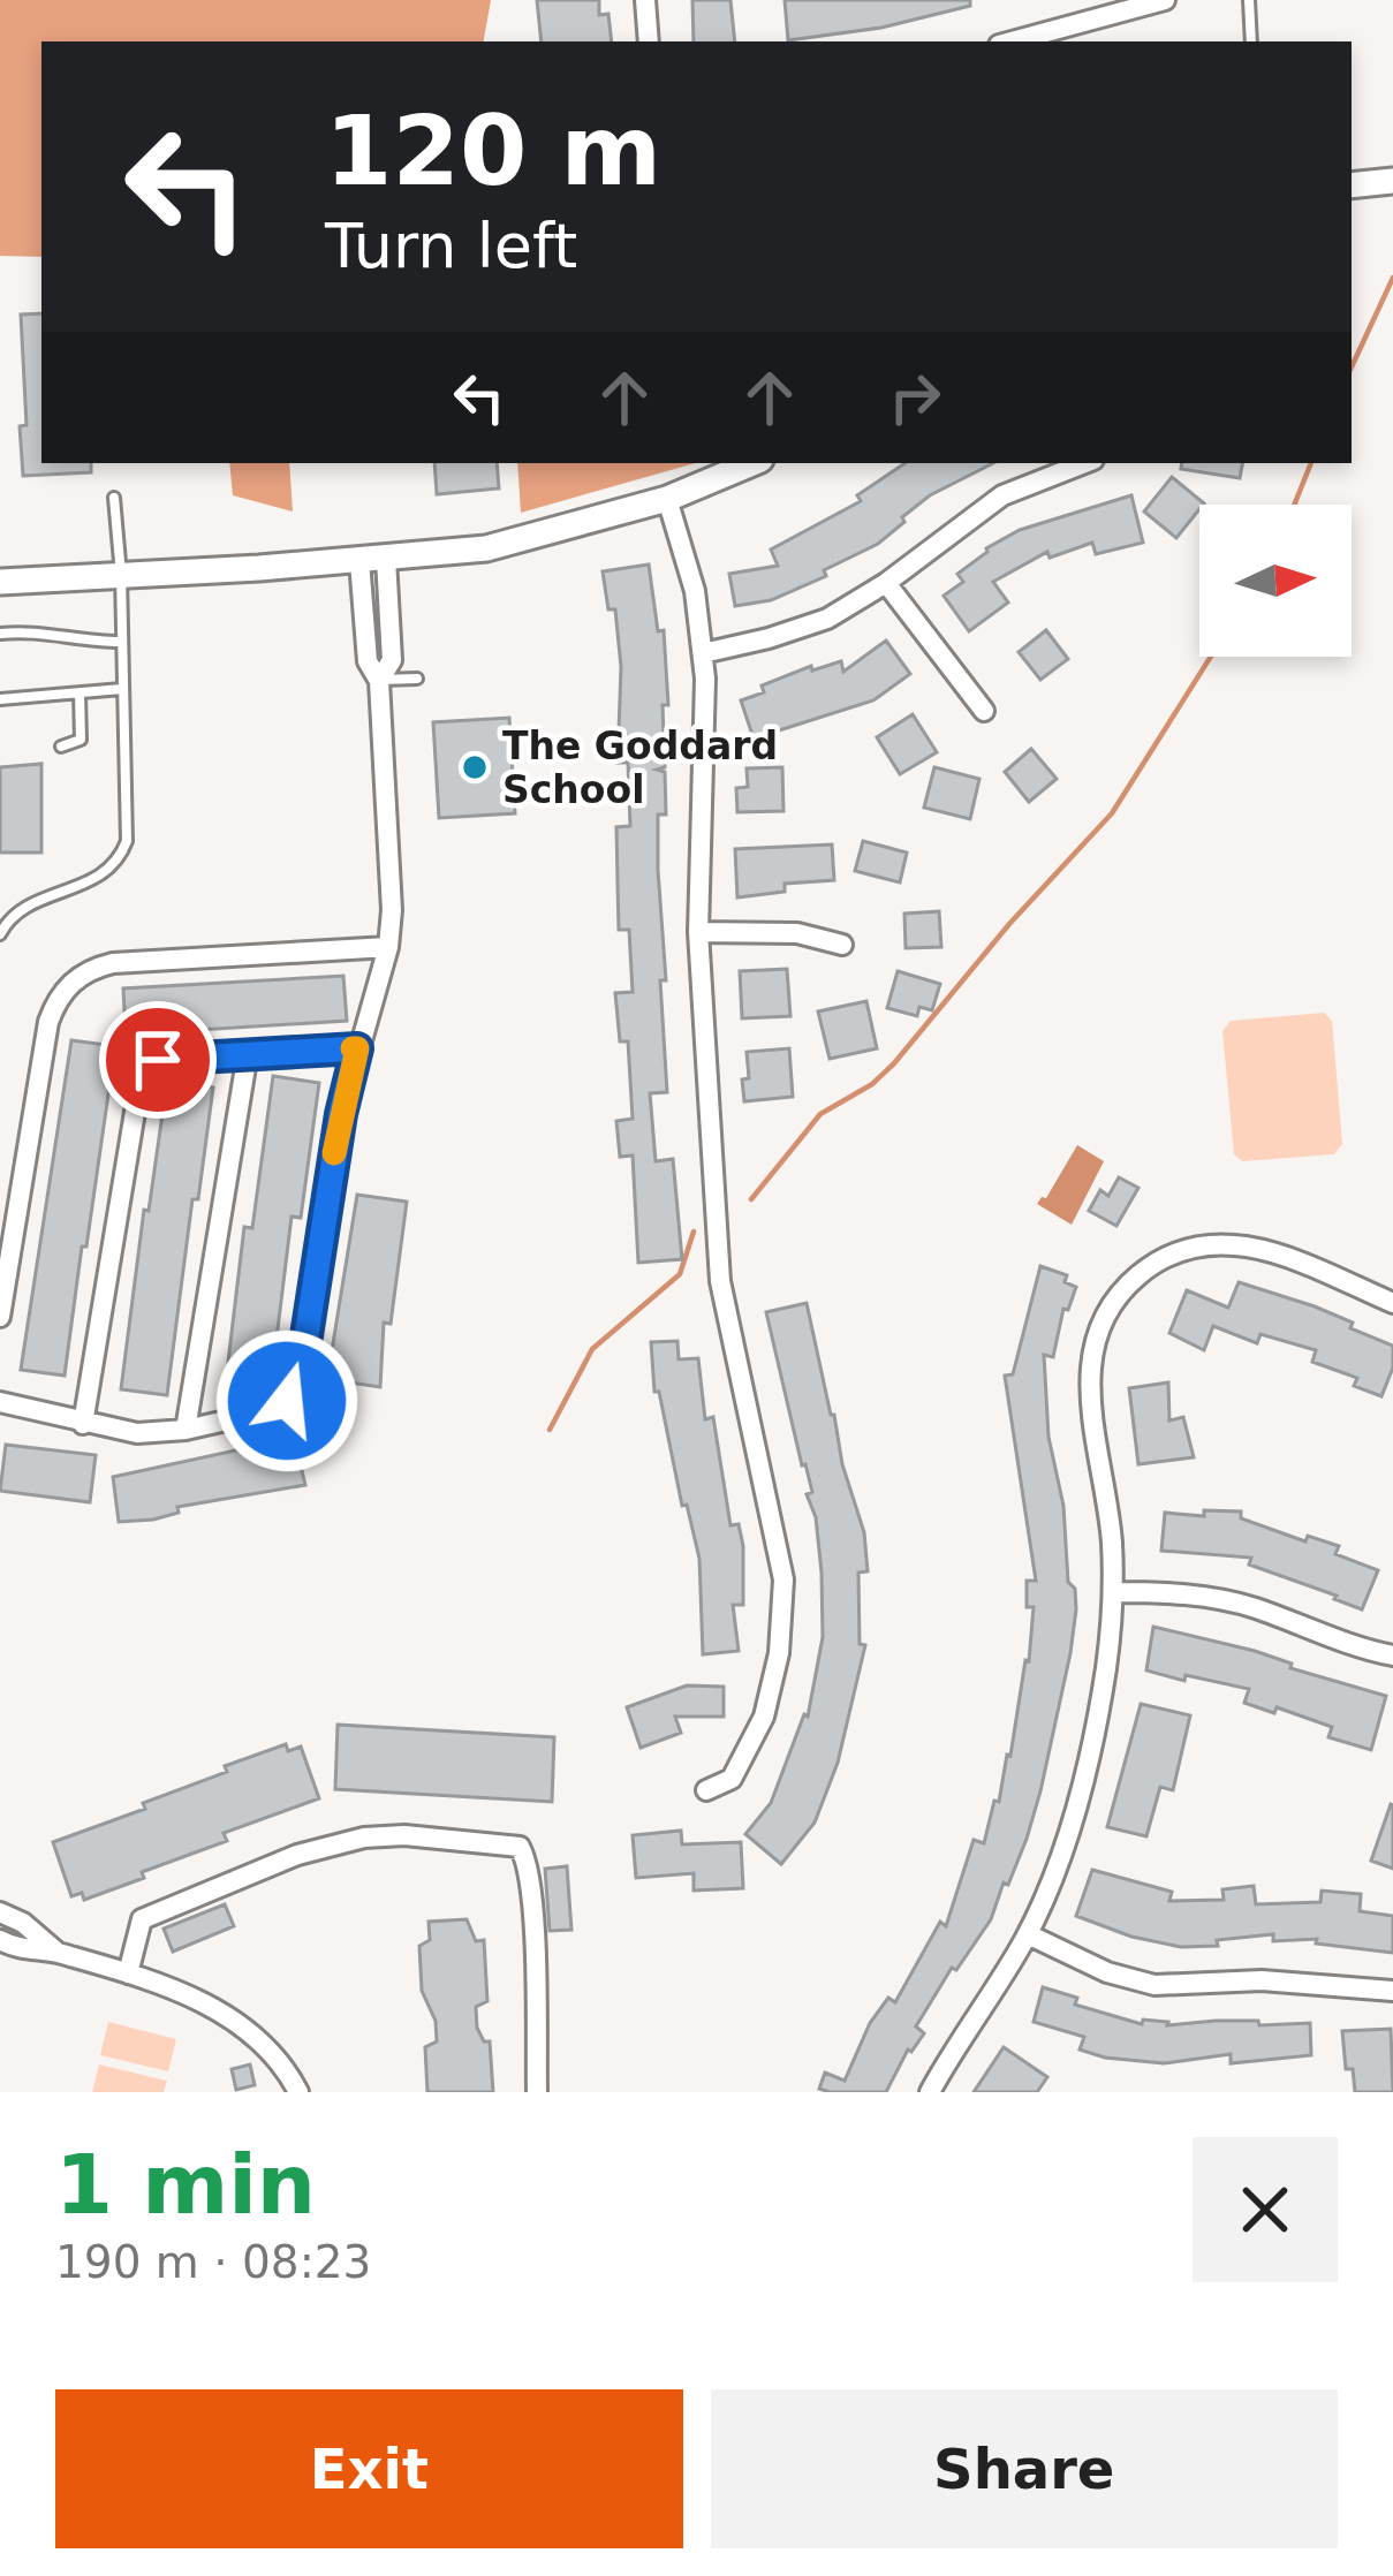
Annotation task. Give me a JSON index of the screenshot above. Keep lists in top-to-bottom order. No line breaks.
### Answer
{"places":["The Goddard School"],"north":"right","page":{"turn":["120 m","Turn left"],"heading":["1 min","190 m · 08:23"],"buttons":["Exit","Share"]}}
